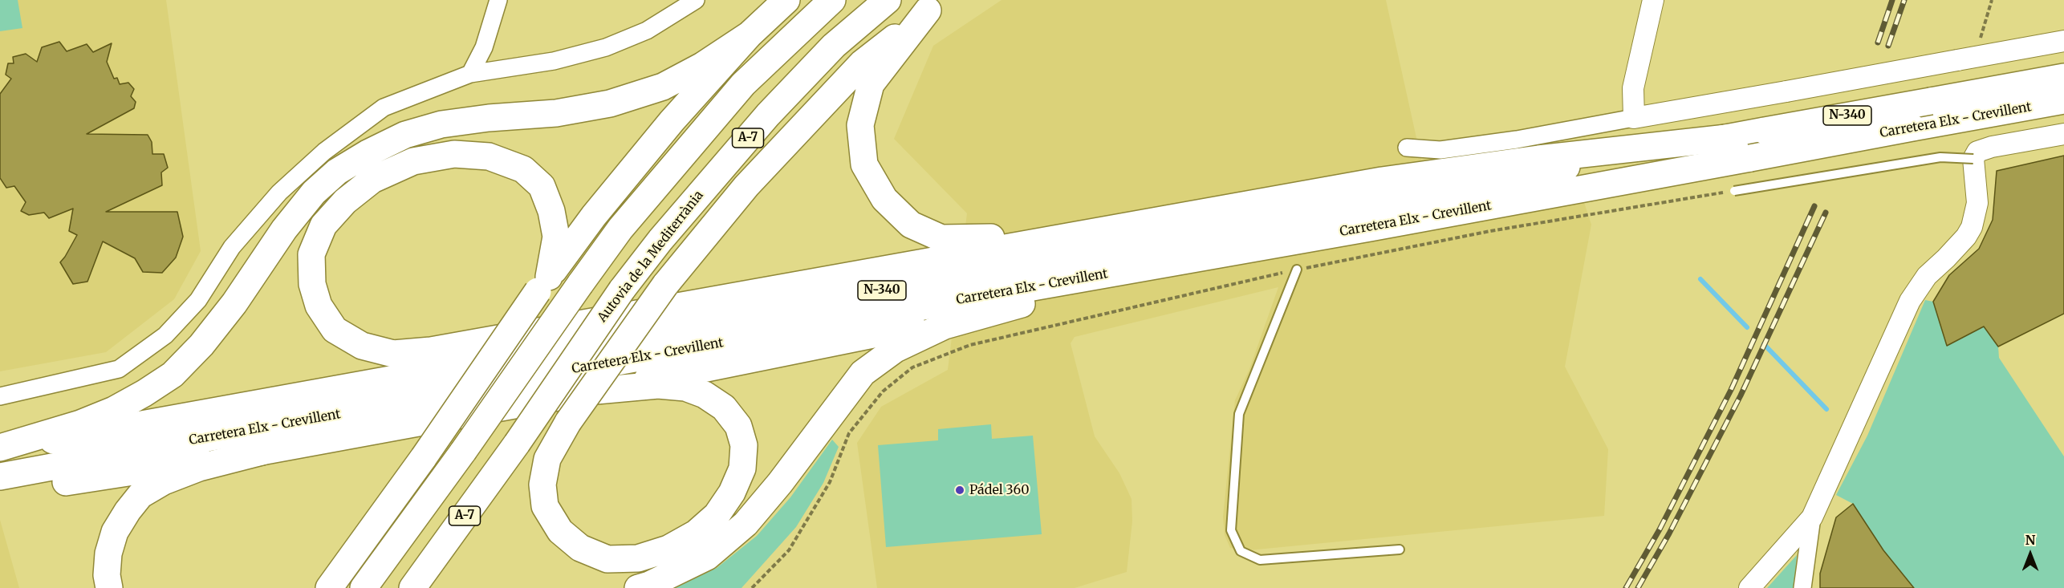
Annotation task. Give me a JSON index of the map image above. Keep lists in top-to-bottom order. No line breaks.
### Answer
{"streets":{"highway":["N-340","Carretera Elx - Crevillent","A-7","Autovia de la Mediterrània"]},"places":["Pádel 360"],"north":"top"}
